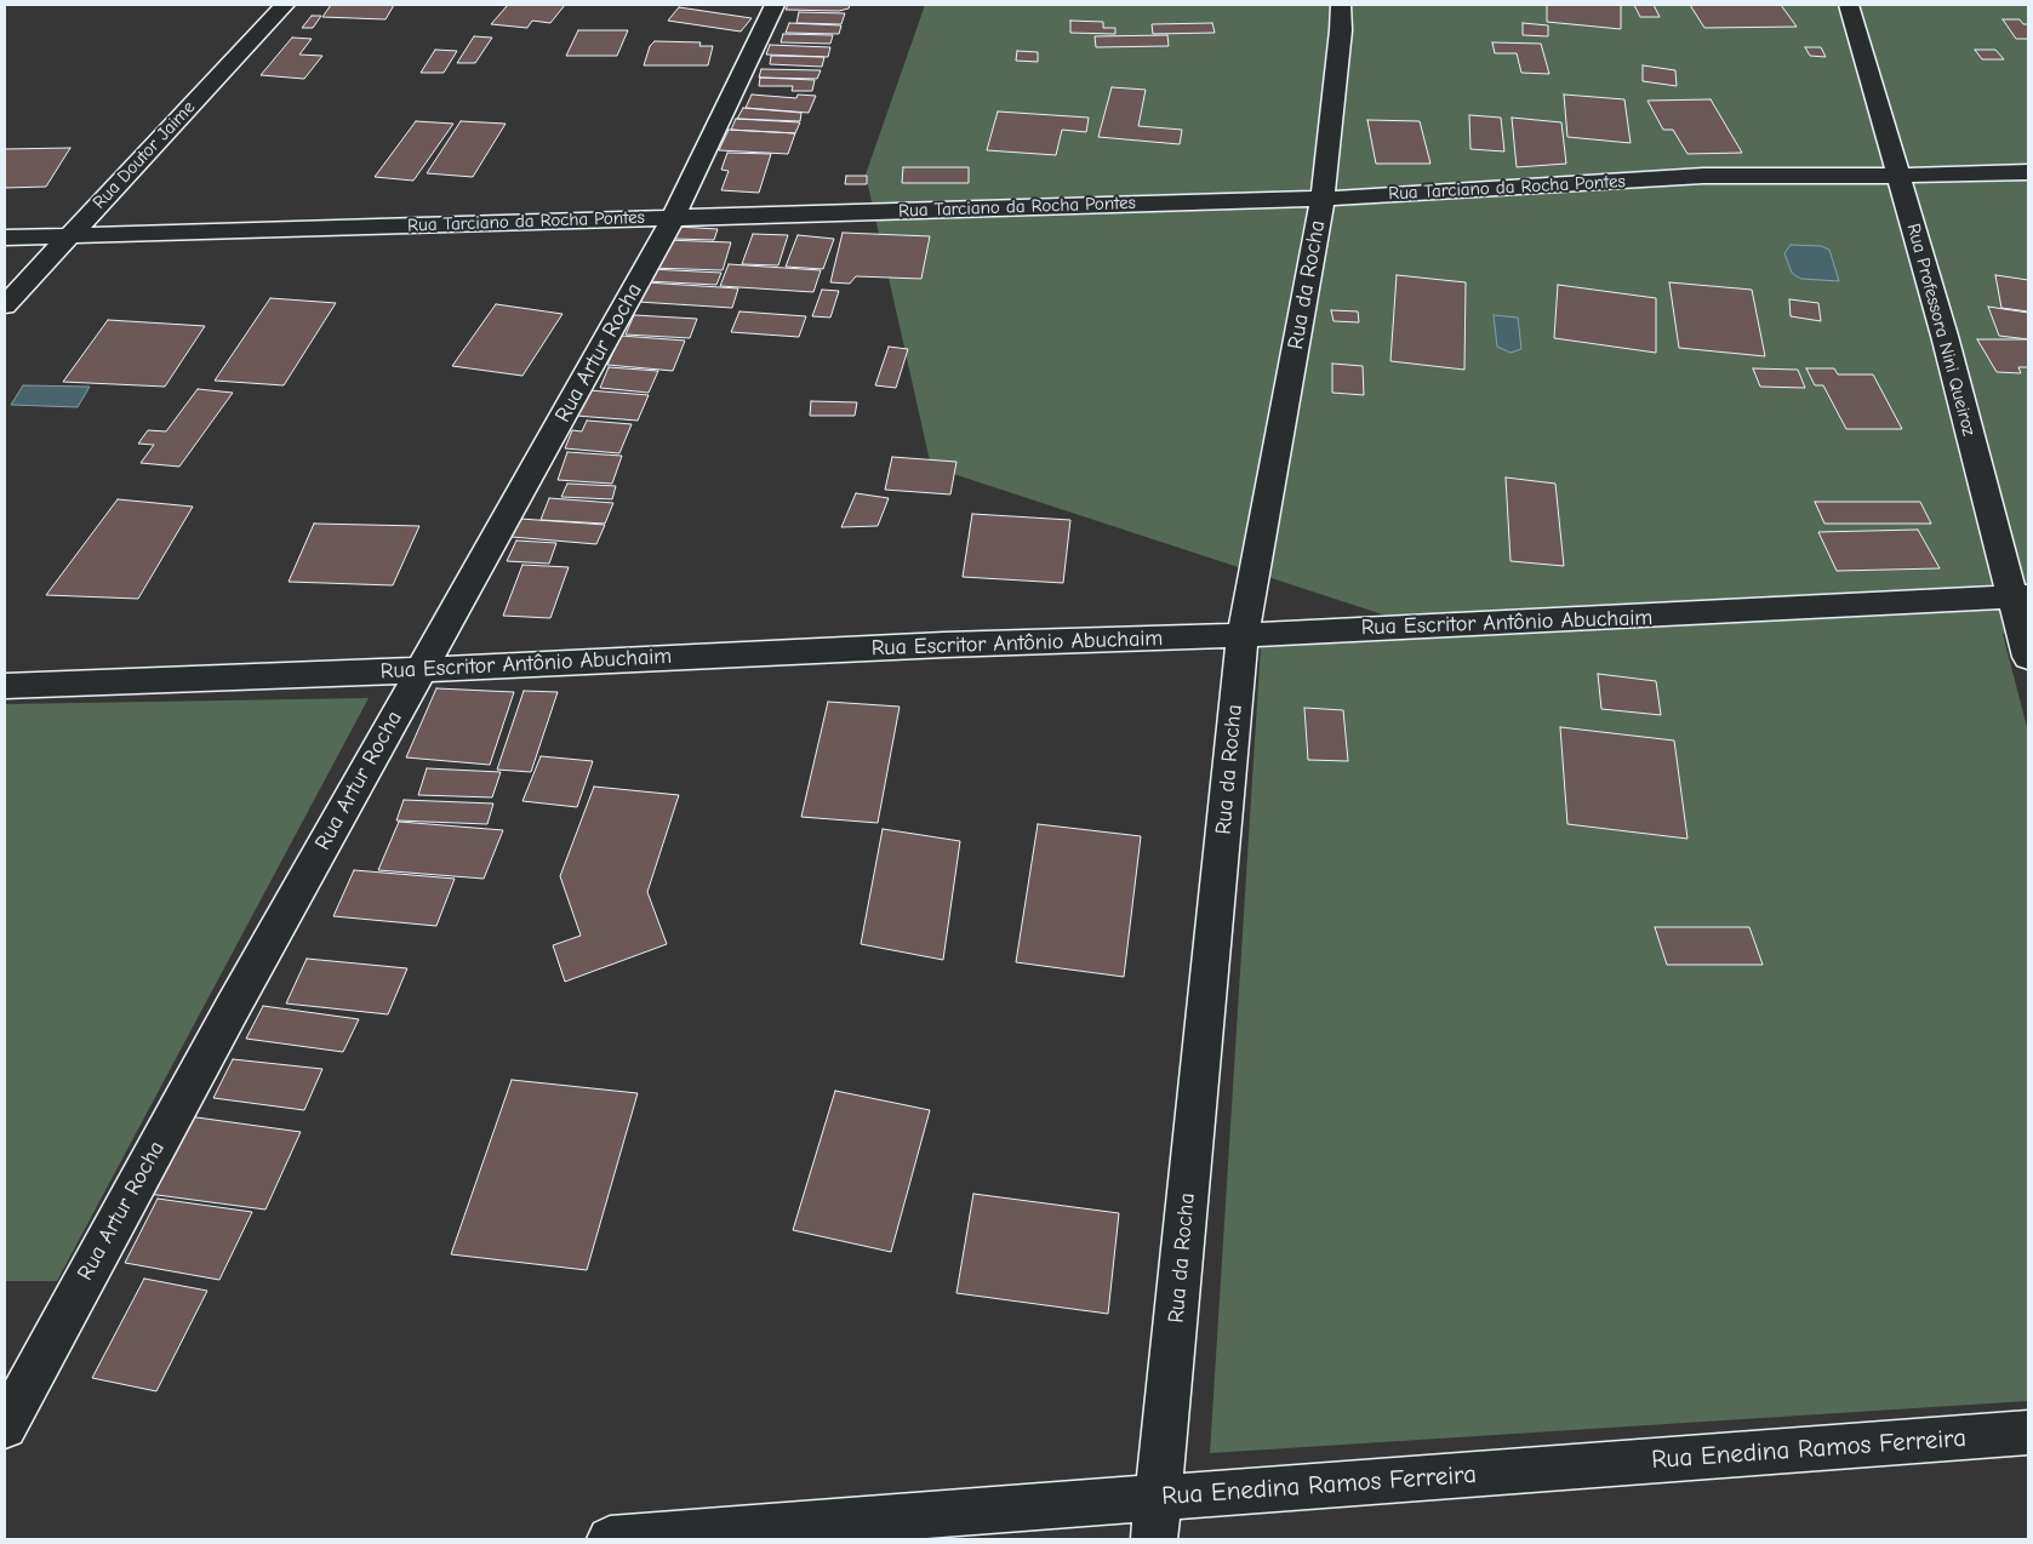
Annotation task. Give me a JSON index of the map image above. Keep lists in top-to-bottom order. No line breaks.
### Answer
{"streets":{"street":["Rua Doutor Jaime","Rua Tarciano da Rocha Pontes","Rua da Rocha","Rua Professora Nini Queiroz","Rua Artur Rocha","Rua Escritor Antônio Abuchaim","Rua Enedina Ramos Ferreira"]},"crossings":[["Rua Doutor Jaime","Rua Tarciano da Rocha Pontes"],["Rua Tarciano da Rocha Pontes","Rua da Rocha"],["Rua Tarciano da Rocha Pontes","Rua Professora Nini Queiroz"],["Rua Tarciano da Rocha Pontes","Rua Artur Rocha"],["Rua da Rocha","Rua Escritor Antônio Abuchaim"],["Rua da Rocha","Rua Enedina Ramos Ferreira"],["Rua Professora Nini Queiroz","Rua Escritor Antônio Abuchaim"],["Rua Artur Rocha","Rua Escritor Antônio Abuchaim"]]}
